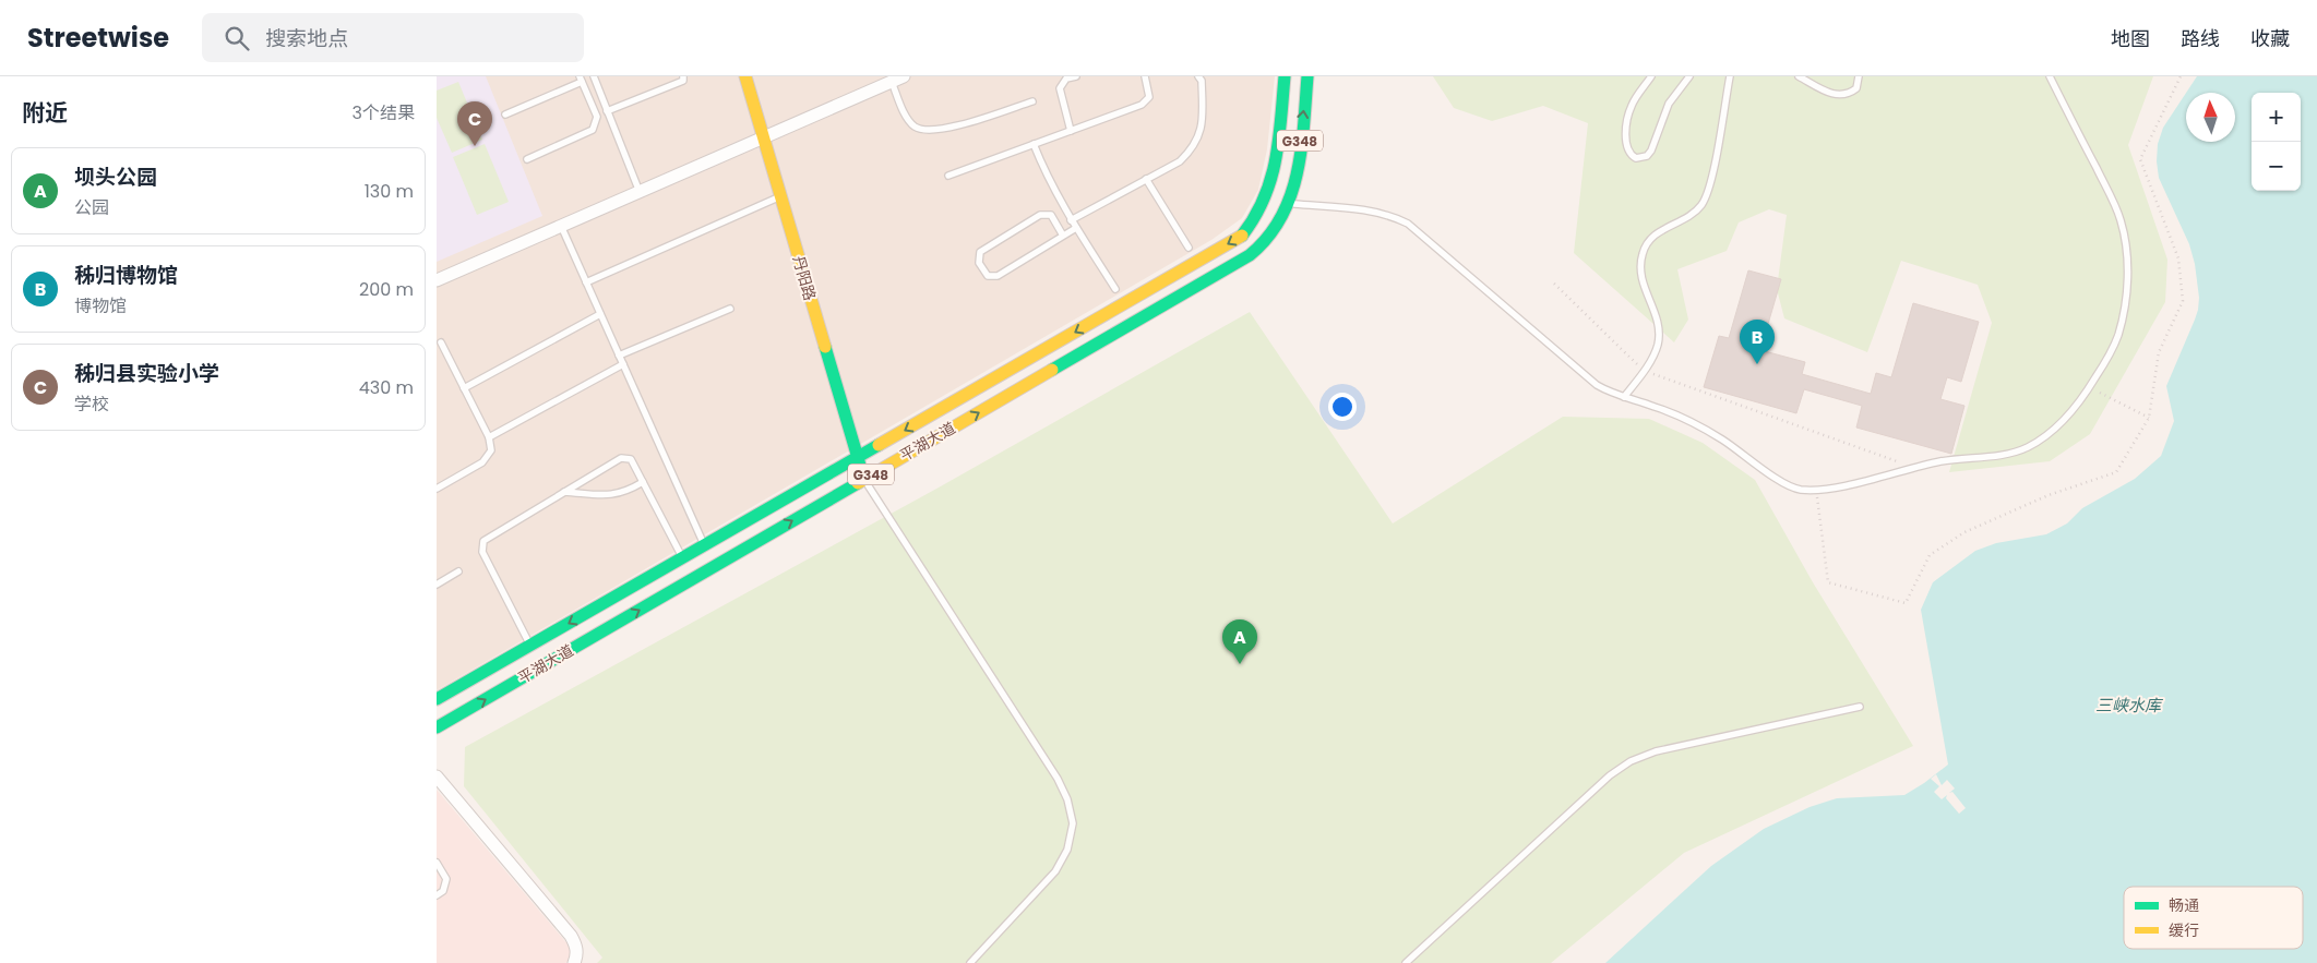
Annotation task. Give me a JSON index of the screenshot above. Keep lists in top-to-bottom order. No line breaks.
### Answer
{"streets":{"main road":["G348","丹阳路","平湖大道"]},"crossings":[["G348","平湖大道"],["丹阳路","平湖大道"]],"water":["三峡水库"],"legend":["畅通","缓行"],"north":"top","page":{"header":"Streetwise","search":"搜索地点","nav":["地图","路线","收藏"],"heading":["附近","3个结果"],"map_buttons":["+","−"],"pins":["C","B","A"],"list":[{"mark":"A","name":"坝头公园","note":"公园","value":"130 m"},{"mark":"B","name":"秭归博物馆","note":"博物馆","value":"200 m"},{"mark":"C","name":"秭归县实验小学","note":"学校","value":"430 m"}]}}
